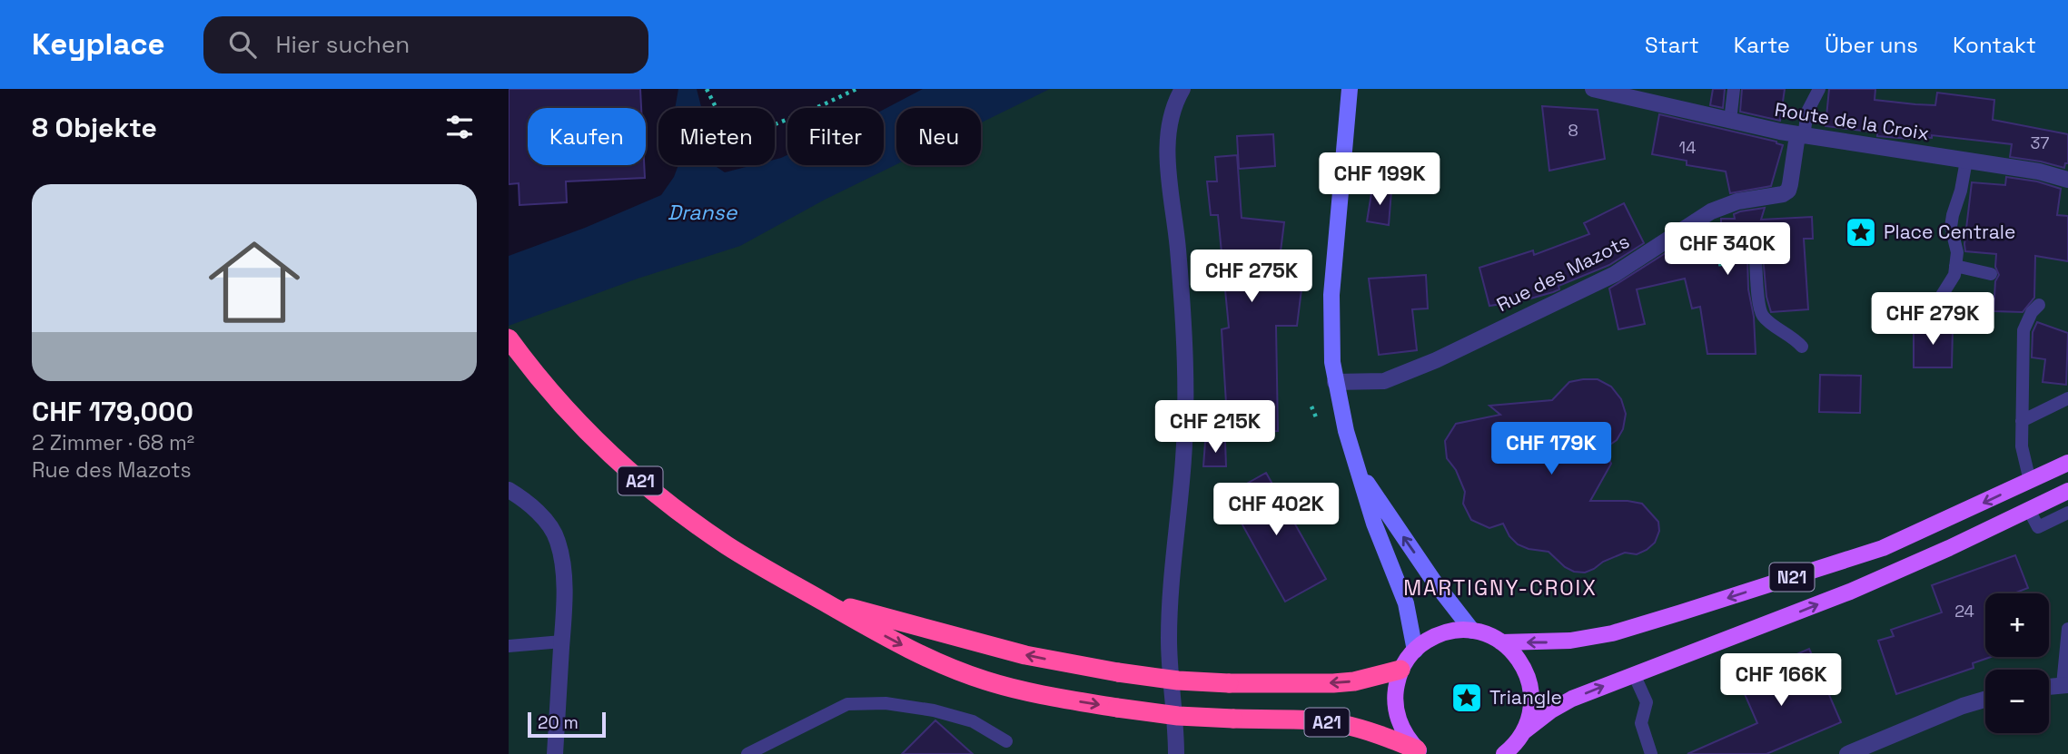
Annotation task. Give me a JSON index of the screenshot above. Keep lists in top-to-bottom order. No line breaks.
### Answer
{"streets":{"highway":["A21"],"main road":["N21"],"street":["Route de la Croix","Rue des Mazots"]},"crossings":[["Route de la Croix","Rue des Mazots"],["A21","N21"]],"districts":["MARTIGNY-CROIX"],"water":["Dranse"],"places":{"place":["Place Centrale","Triangle"]},"house_numbers":["8","37","14","24"],"scale_bar":"20 m","page":{"header":"Keyplace","search":"Hier suchen","nav":["Start","Karte","Über uns","Kontakt"],"heading":"8 Objekte","chip":["Kaufen","Mieten","Filter","Neu"],"price":["CHF 199K","CHF 340K","CHF 275K","CHF 279K","CHF 215K","CHF 179K","CHF 402K","CHF 166K"],"list":[{"name":"CHF 179,000","note":"2 Zimmer · 68 m² · Rue des Mazots"}],"map_buttons":["+","−"],"scale":"20 m"}}
